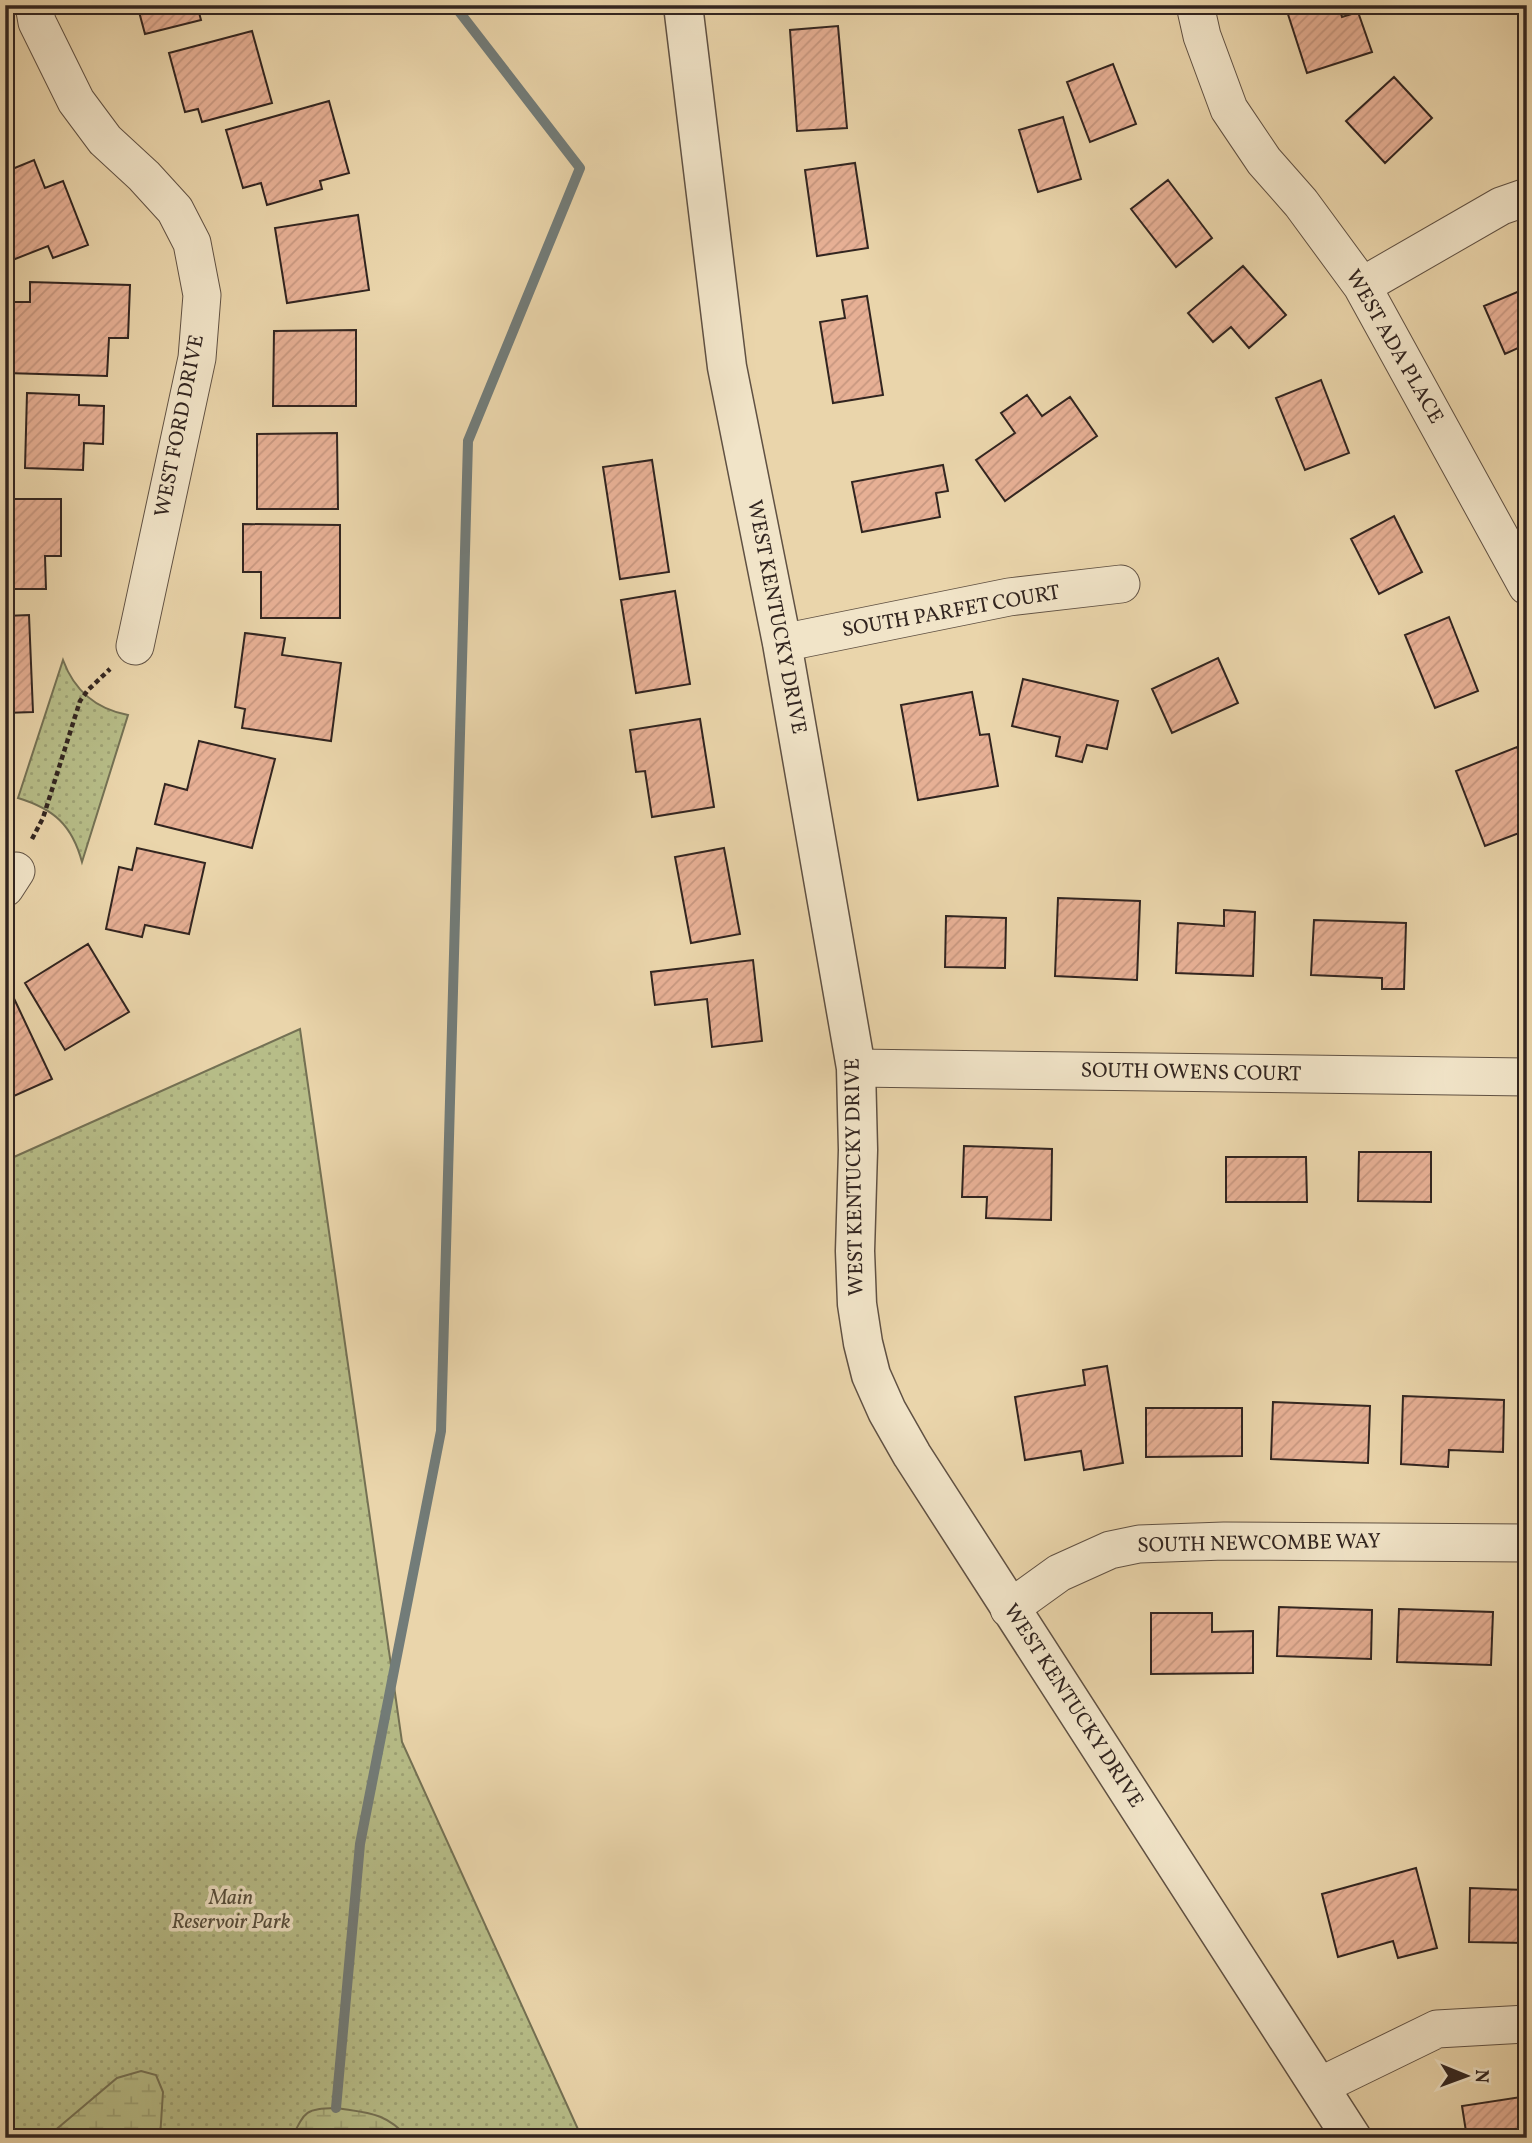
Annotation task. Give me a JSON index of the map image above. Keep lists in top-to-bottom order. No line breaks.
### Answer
{"streets":{"street":["WEST ADA PLACE","WEST FORD DRIVE","SOUTH PARFET COURT","WEST KENTUCKY DRIVE","SOUTH OWENS COURT","SOUTH NEWCOMBE WAY"]},"crossings":[["SOUTH PARFET COURT","WEST KENTUCKY DRIVE"],["WEST KENTUCKY DRIVE","SOUTH OWENS COURT"],["WEST KENTUCKY DRIVE","SOUTH NEWCOMBE WAY"]],"parks":["Main Reservoir Park"],"north":"right"}
